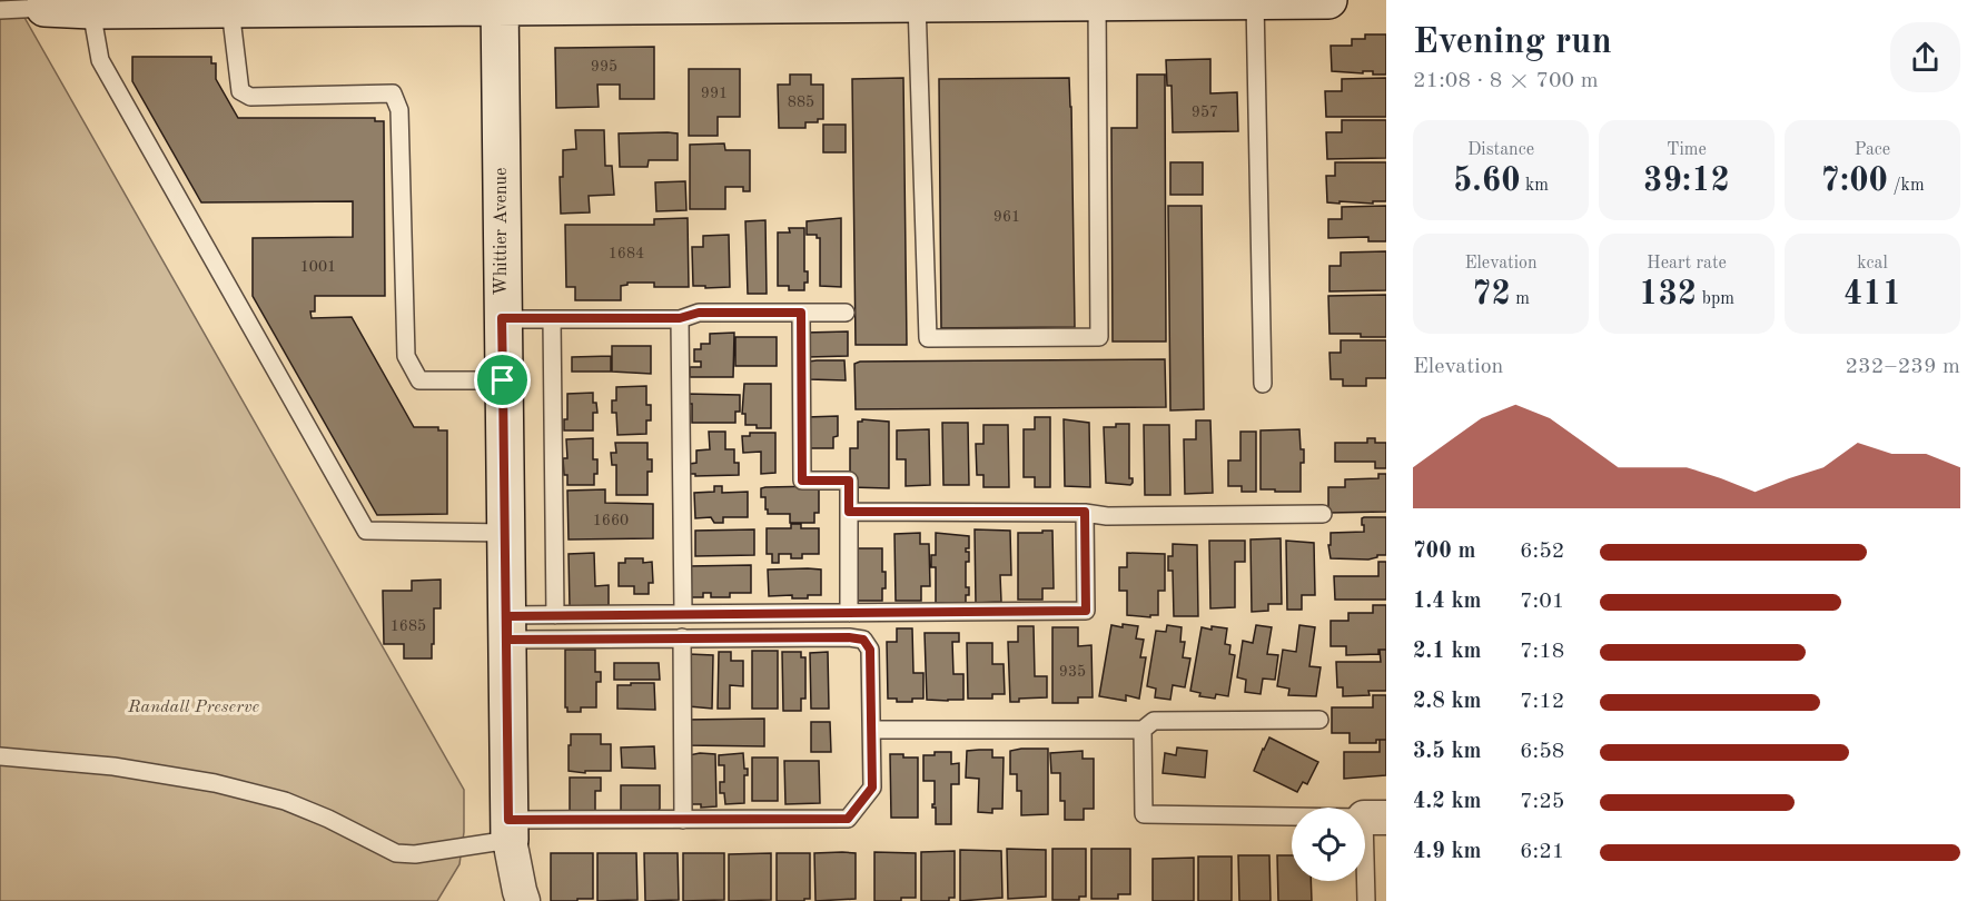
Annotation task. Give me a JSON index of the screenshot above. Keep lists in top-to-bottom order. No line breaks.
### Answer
{"streets":{"street":["Whittier Avenue"]},"parks":["Randall Preserve"],"house_numbers":["995","991","885","957","961","1684","1001","1660","1685","935"],"page":{"heading":["Evening run","21:08 · 8 × 700 m"],"stats":[["Distance","5.60 km"],["Time","39:12"],["Pace","7:00 /km"],["Elevation","72 m"],["Heart rate","132 bpm"],["kcal","411"]],"chart":["Elevation","232–239 m"],"list":[{"name":"700 m","note":"6:52"},{"name":"1.4 km","note":"7:01"},{"name":"2.1 km","note":"7:18"},{"name":"2.8 km","note":"7:12"},{"name":"3.5 km","note":"6:58"},{"name":"4.2 km","note":"7:25"},{"name":"4.9 km","note":"6:21"}]}}
